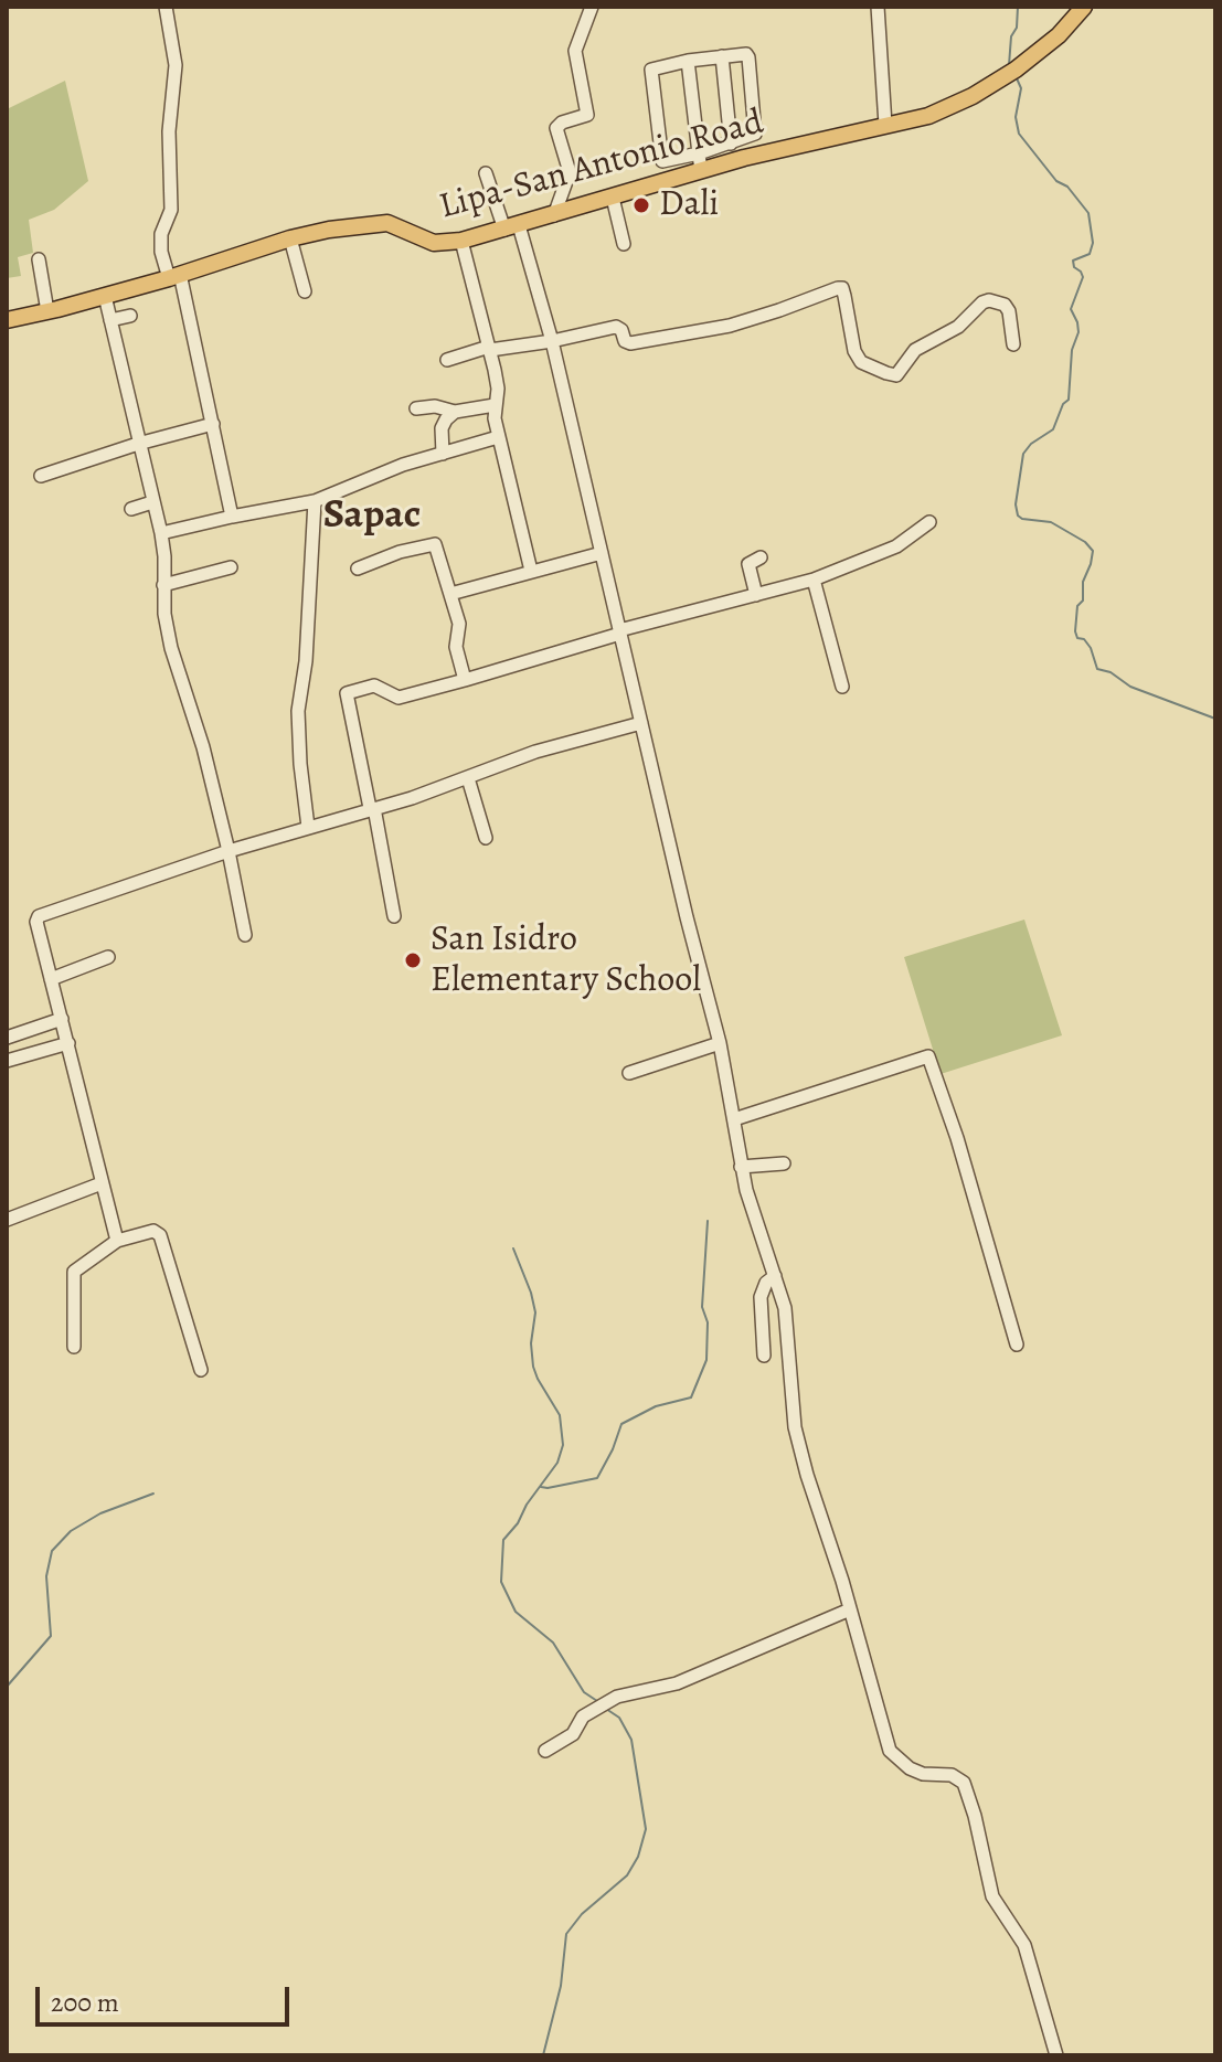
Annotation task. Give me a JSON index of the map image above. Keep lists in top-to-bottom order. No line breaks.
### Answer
{"streets":{"main road":["Lipa-San Antonio Road"]},"districts":["Sapac"],"places":["Dali","San Isidro Elementary School"],"scale_bar":"200 m"}
